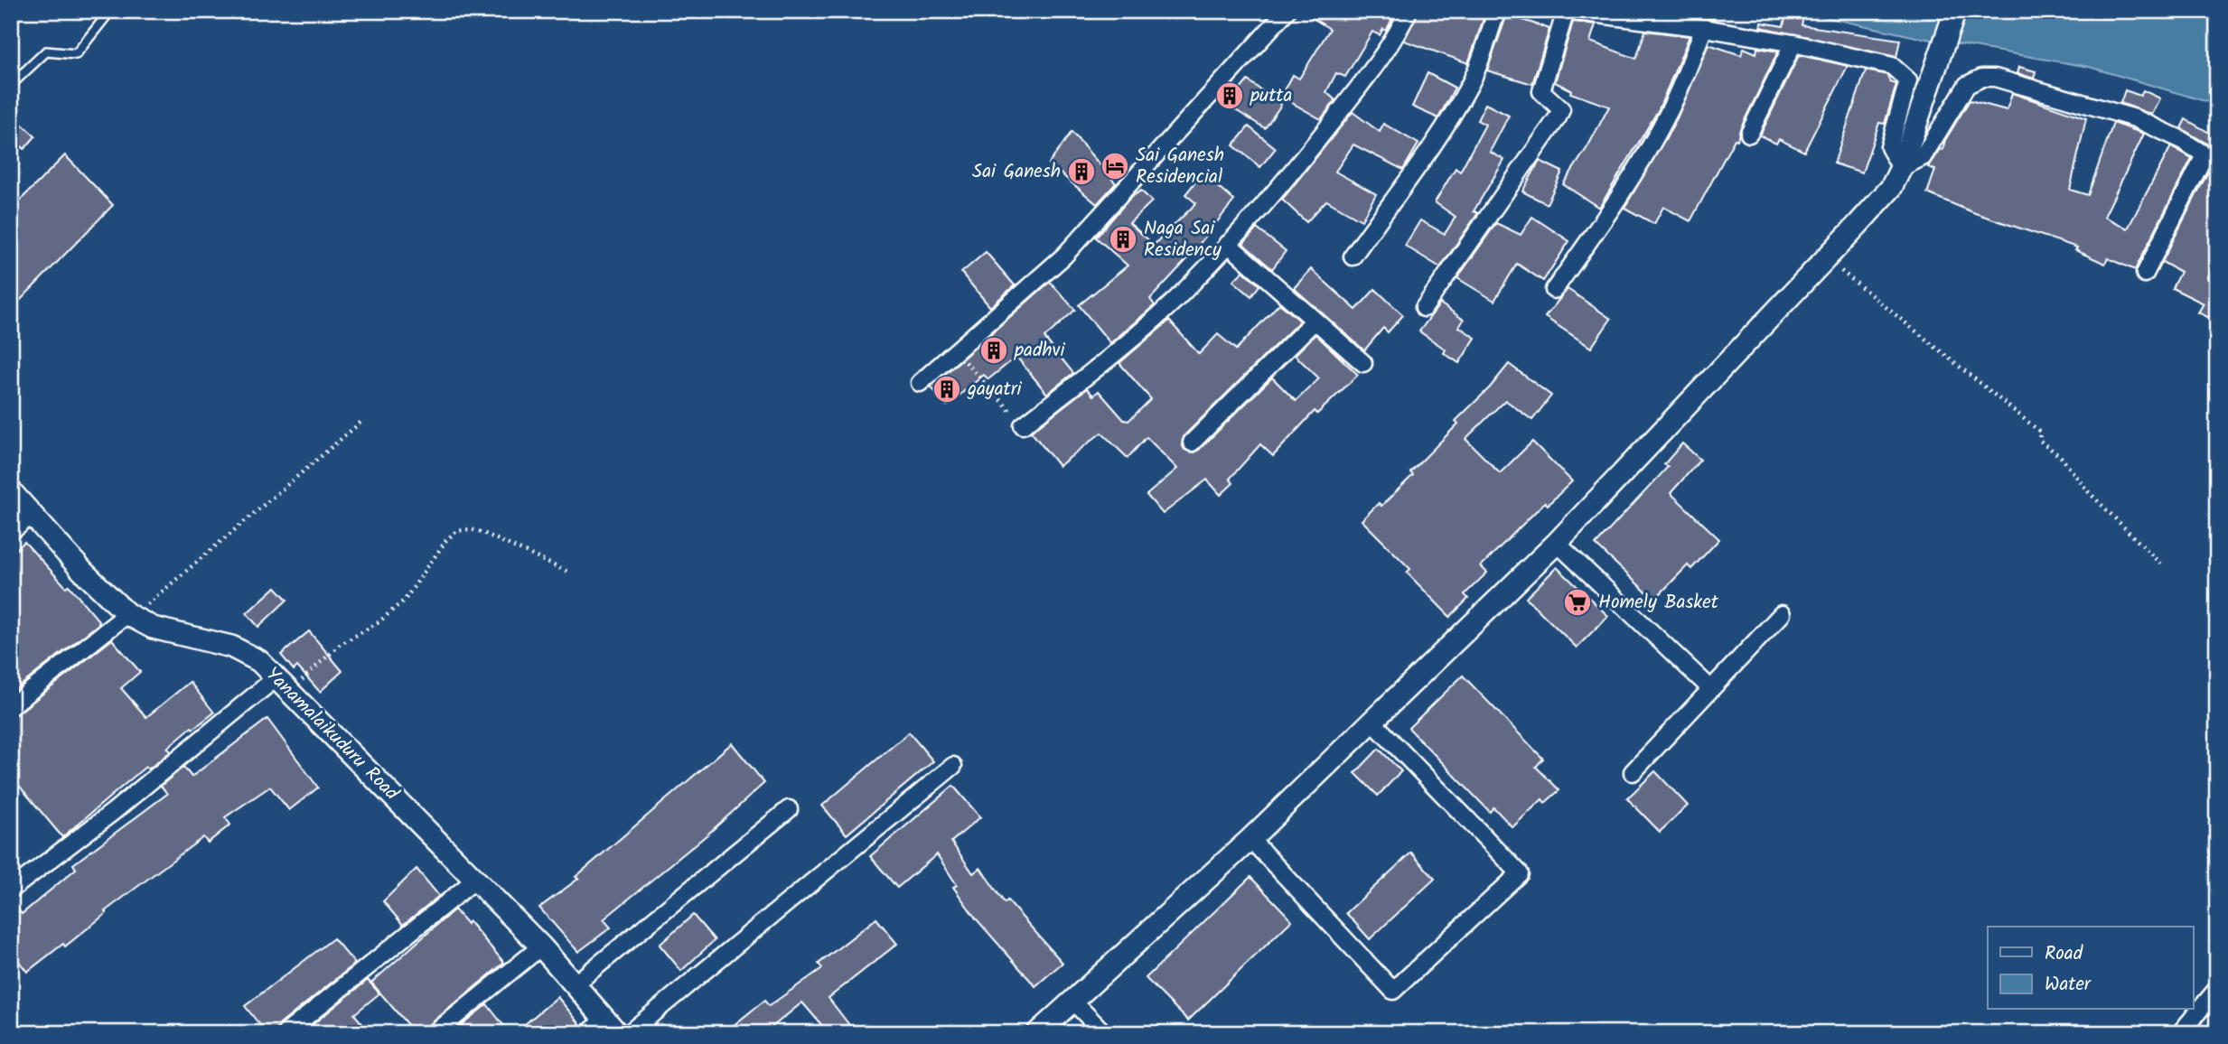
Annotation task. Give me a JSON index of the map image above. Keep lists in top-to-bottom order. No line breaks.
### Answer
{"streets":{"street":["Yanamalaikuduru Road"]},"places":{"building":["putta","Sai Ganesh","Naga Sai Residency","padhvi","gayatri"],"hotel":["Sai Ganesh Residencial"],"supermarket":["Homely Basket"]},"legend":["Road","Water"]}
